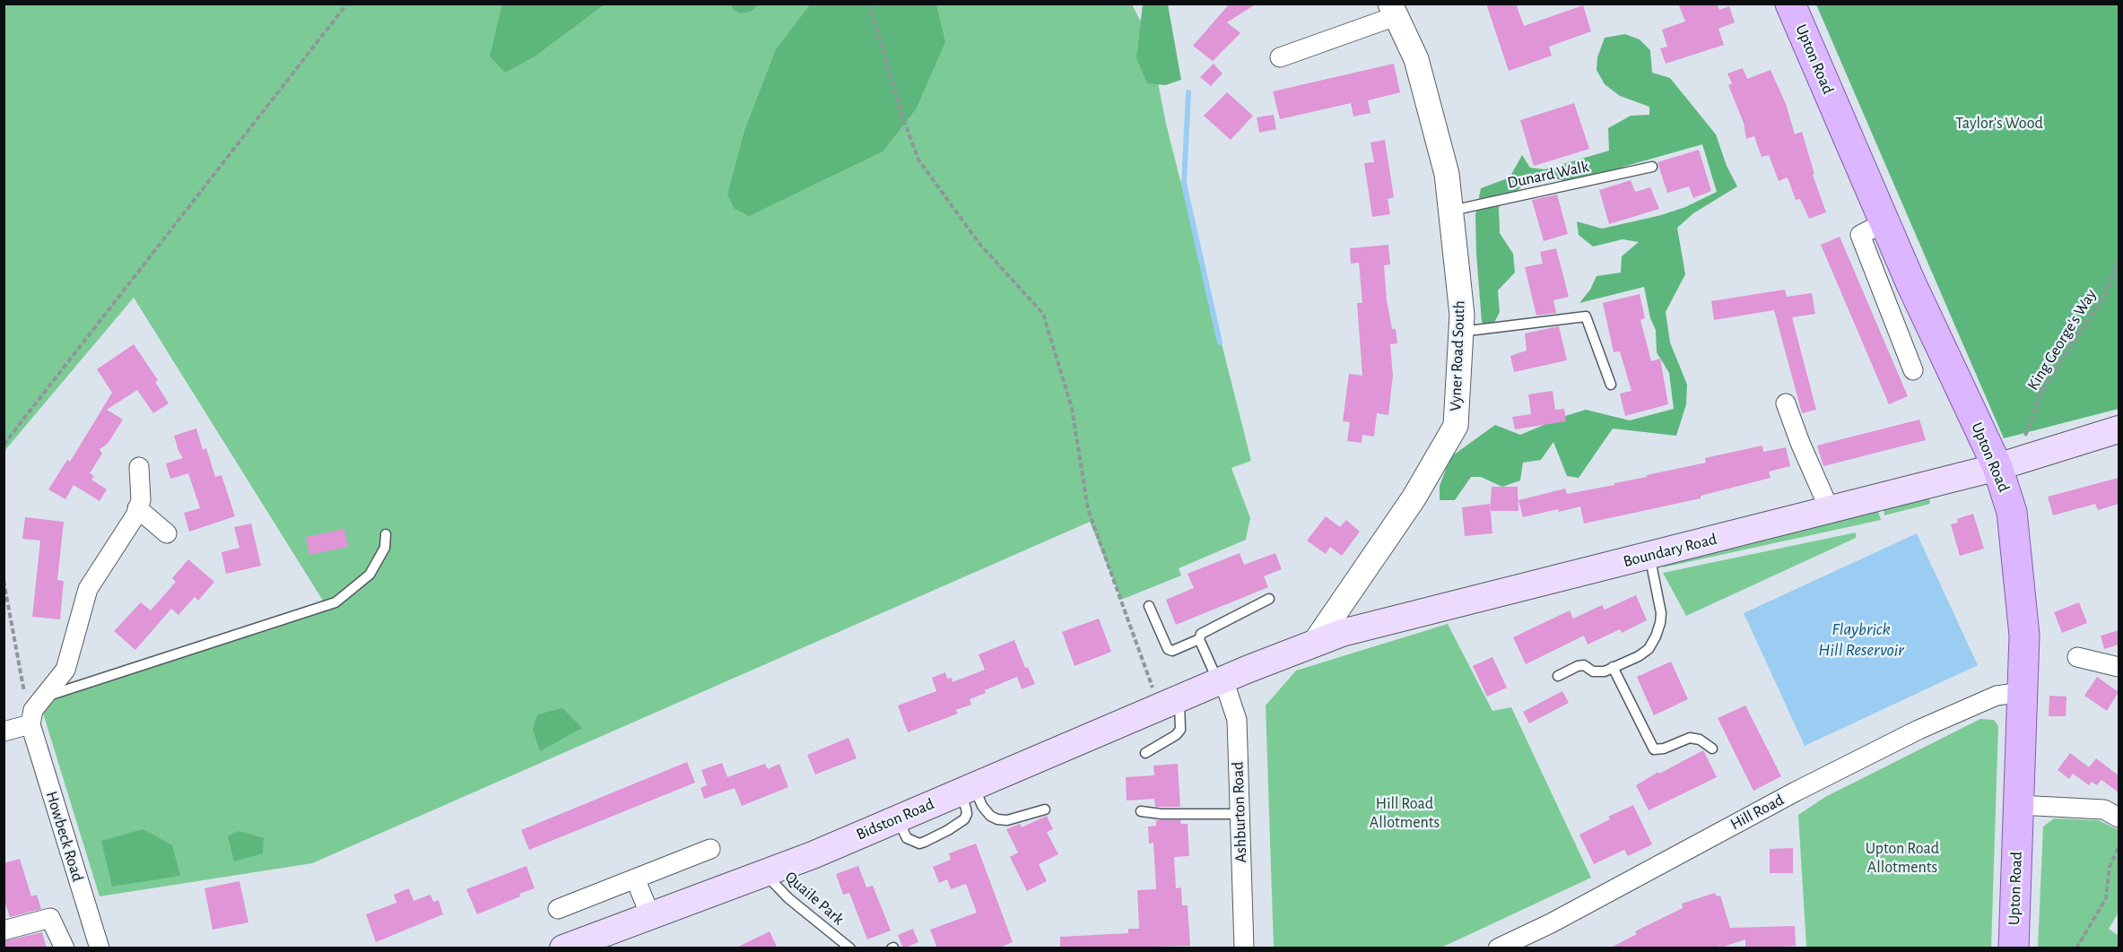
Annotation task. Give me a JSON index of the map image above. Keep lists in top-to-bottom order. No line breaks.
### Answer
{"streets":{"main road":["Upton Road","Boundary Road","Bidston Road"],"street":["Vyner Road South","Ashburton Road","Hill Road","Howbeck Road"],"lane":["Dunard Walk","Quaile Park"],"path":["King George's Way"]},"crossings":[["Upton Road","King George's Way"],["Upton Road","Boundary Road"],["Upton Road","Hill Road"],["Dunard Walk","Vyner Road South"],["King George's Way","Boundary Road"],["Vyner Road South","Boundary Road"],["Boundary Road","Ashburton Road"],["Boundary Road","Bidston Road"],["Ashburton Road","Bidston Road"],["Bidston Road","Quaile Park"]],"water":["Flaybrick Hill Reservoir"],"parks":["Taylor's Wood","Hill Road Allotments","Upton Road Allotments"]}
